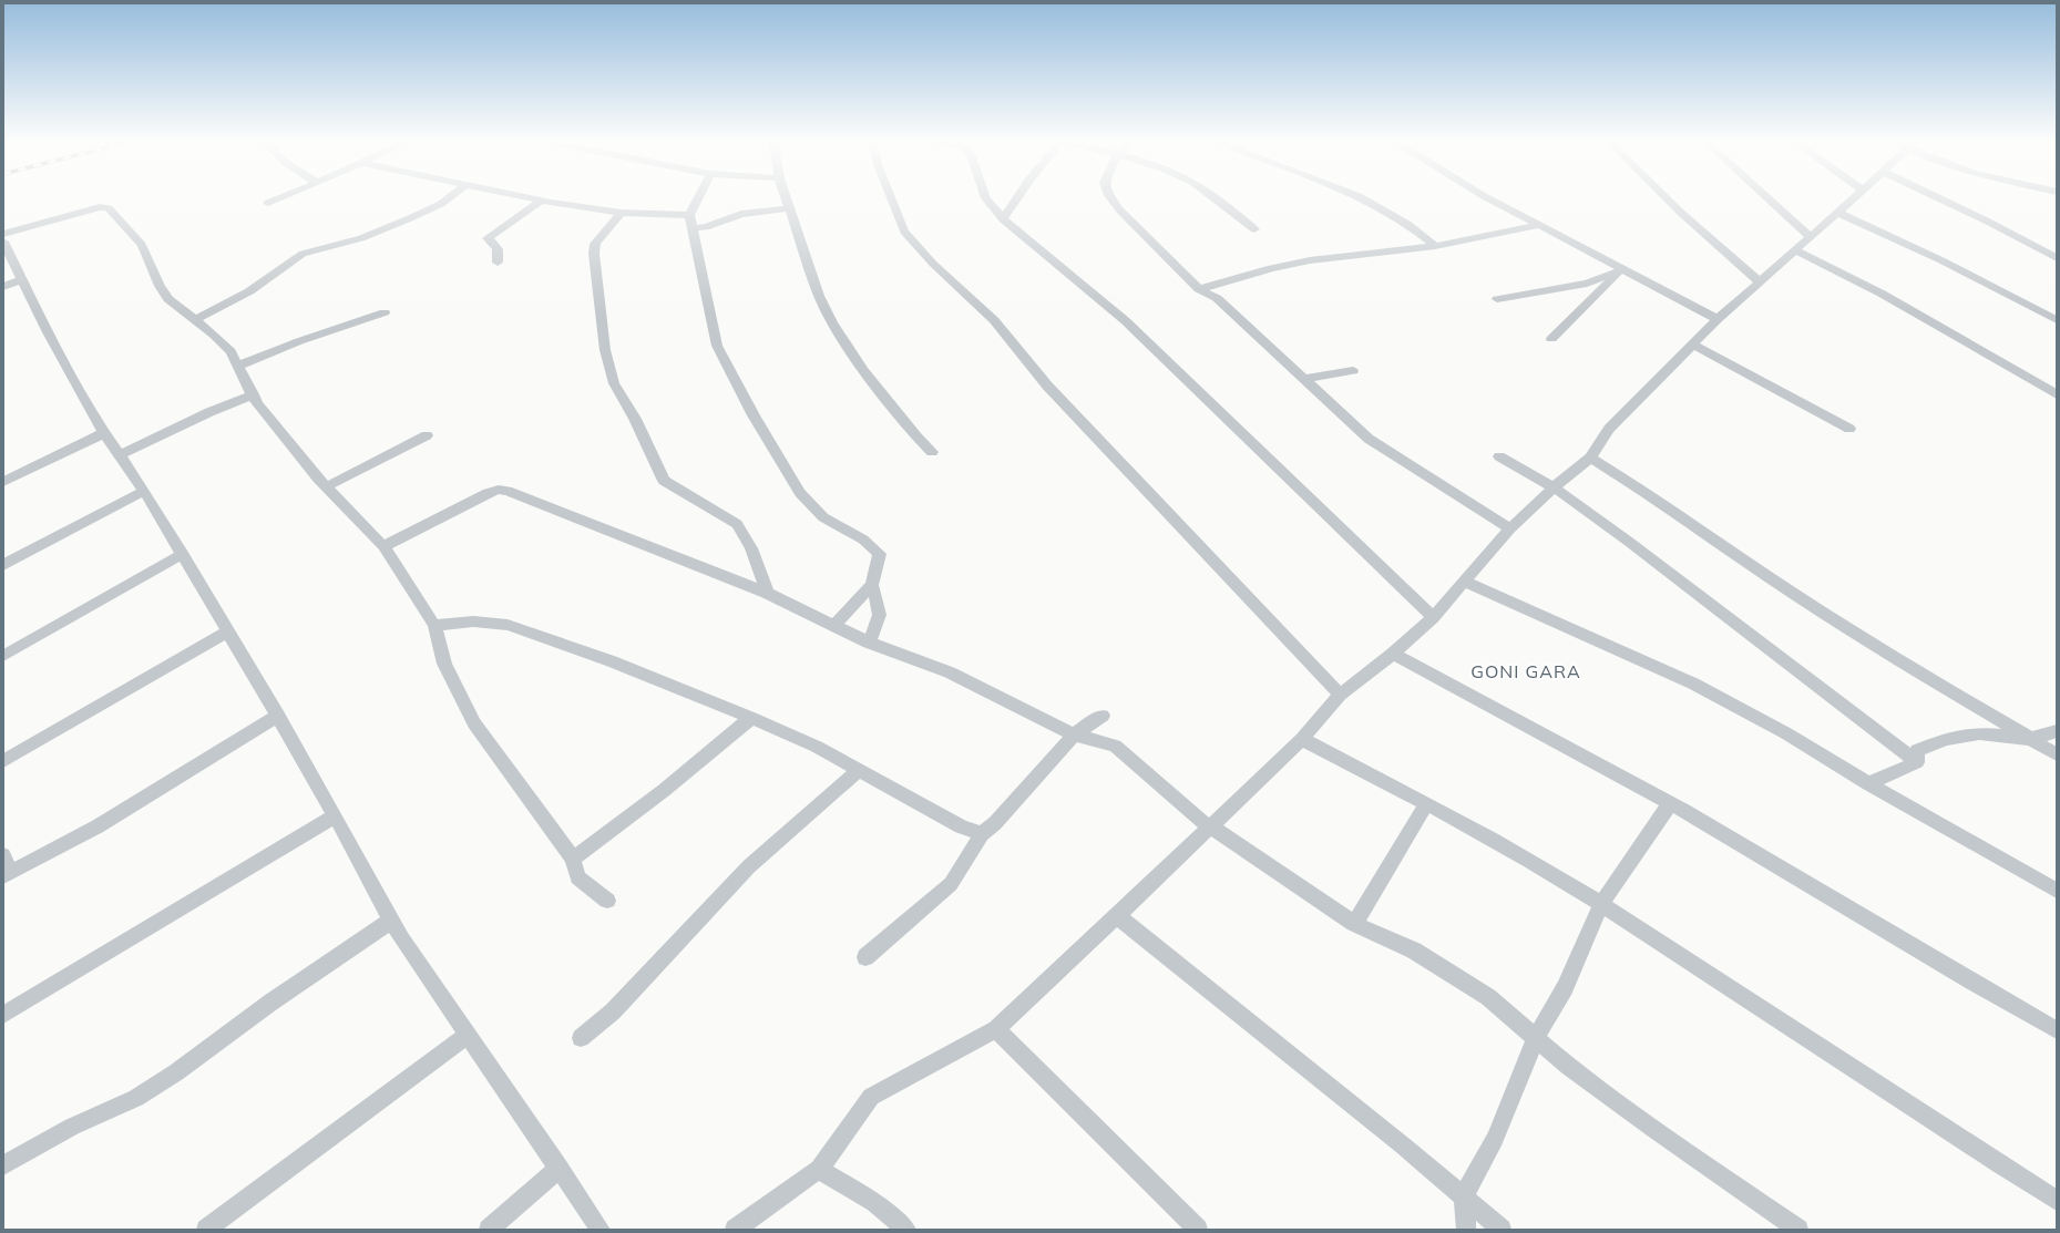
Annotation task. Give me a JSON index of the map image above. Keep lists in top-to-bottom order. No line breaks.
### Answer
{"districts":["GONI GARA"]}
